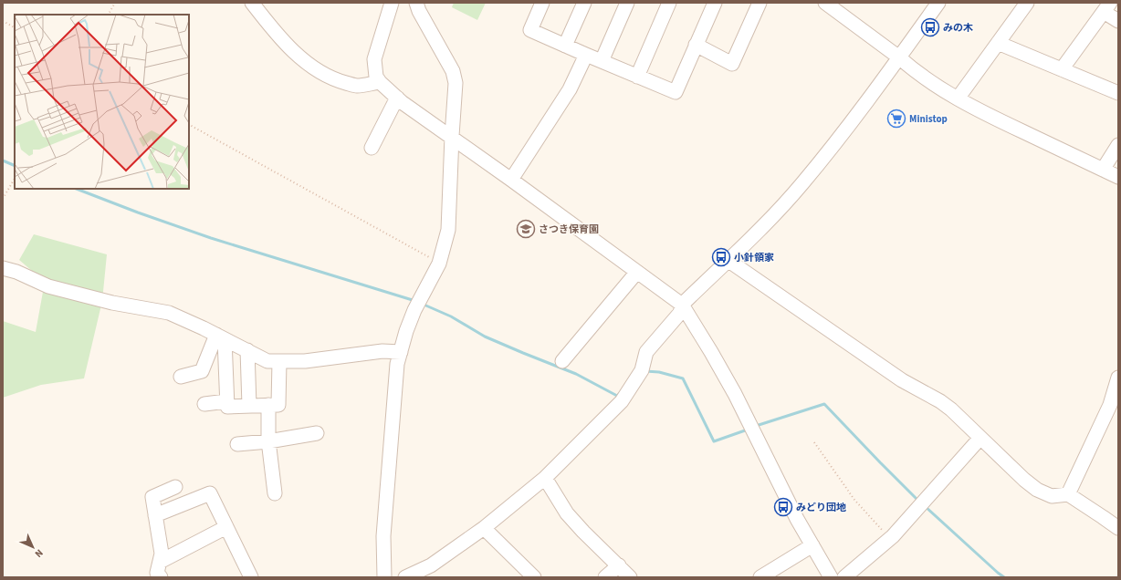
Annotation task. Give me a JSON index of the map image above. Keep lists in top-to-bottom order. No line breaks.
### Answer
{"places":{"bus stop":["みの木","小針領家","みどり団地"],"supermarket":["Ministop"],"school or university":["さつき保育園"]},"north":"bottom right"}
